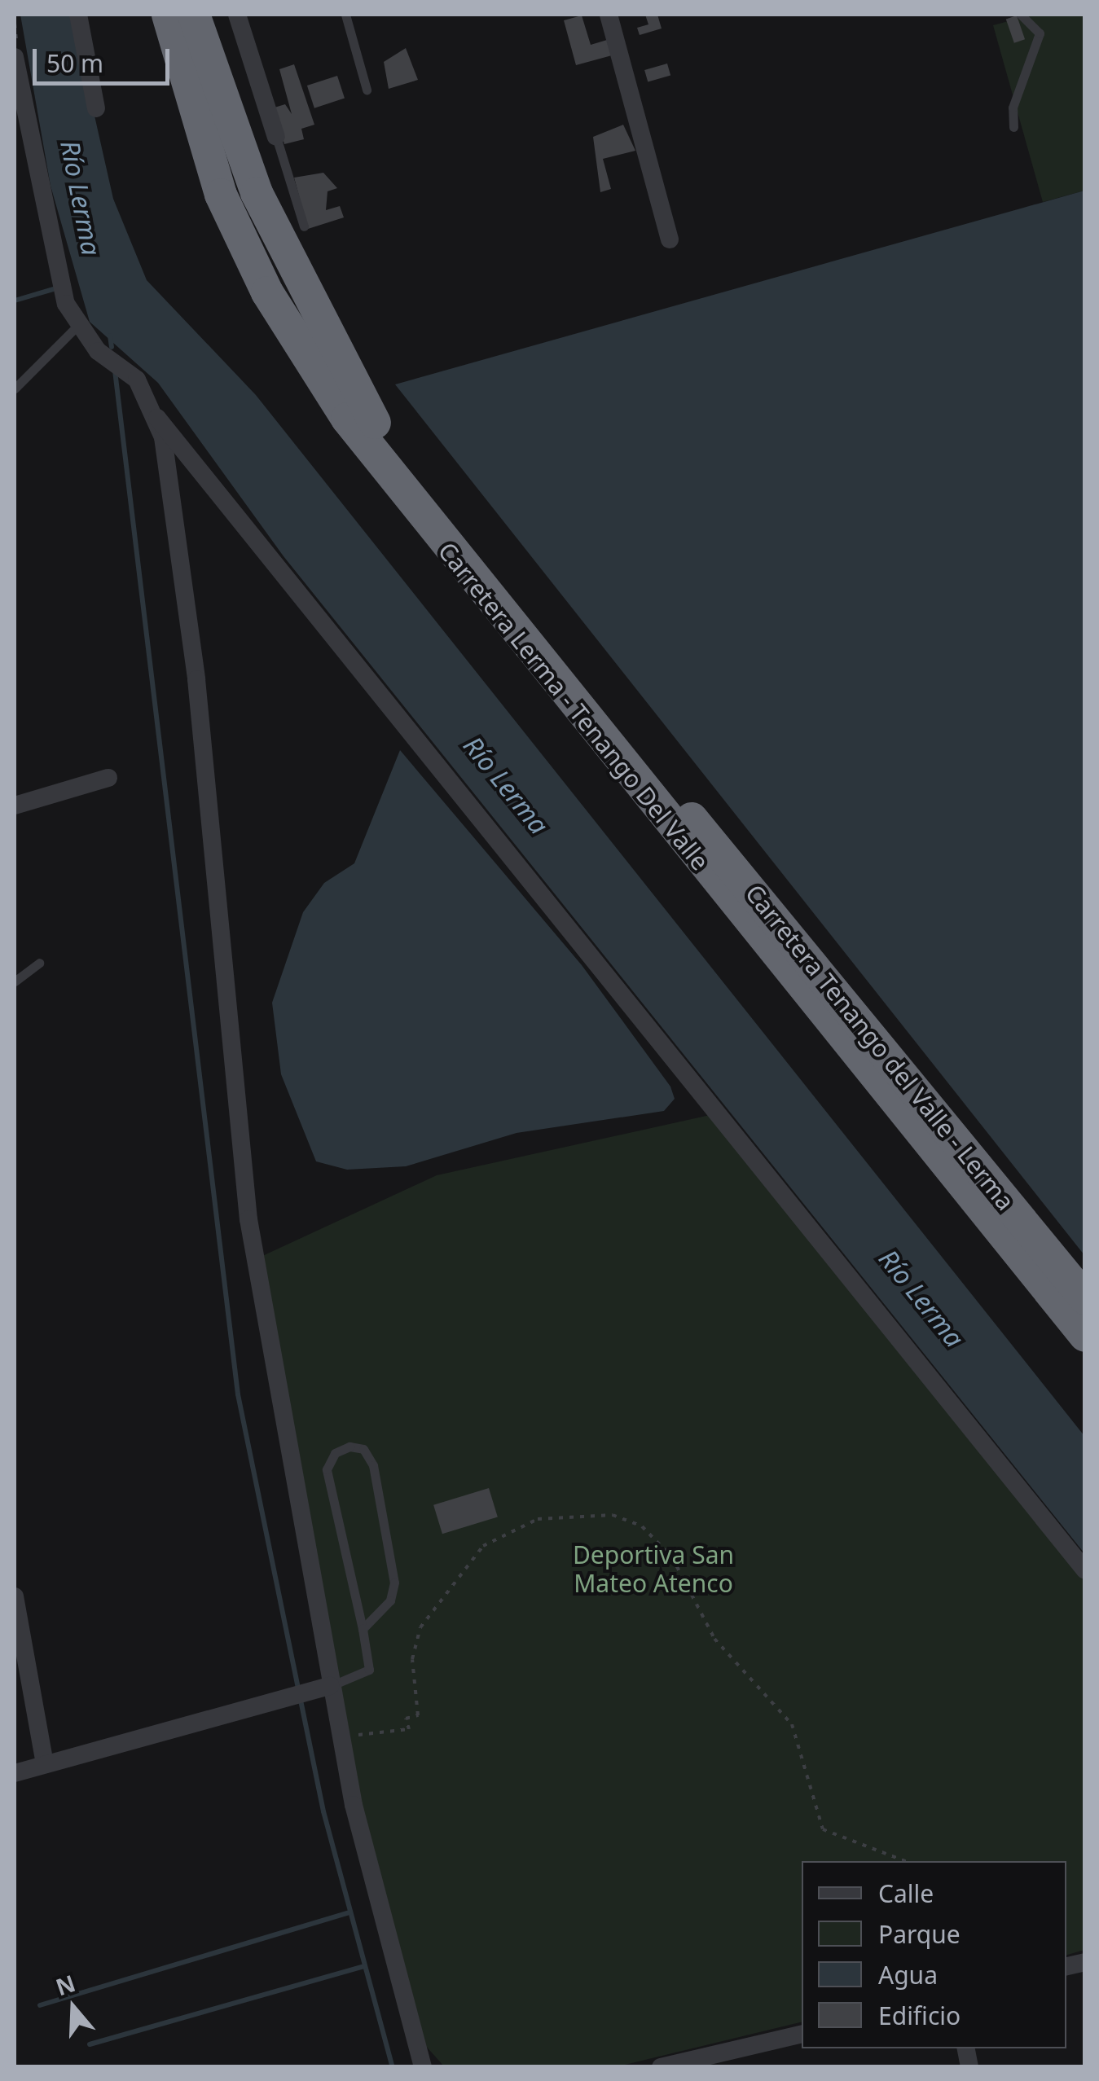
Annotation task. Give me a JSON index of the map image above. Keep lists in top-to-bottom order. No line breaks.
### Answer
{"streets":{"highway":["Carretera Lerma - Tenango Del Valle","Carretera Tenango del Valle - Lerma"]},"water":["Río Lerma"],"parks":["Deportiva San Mateo Atenco"],"legend":["Calle","Parque","Agua","Edificio"],"scale_bar":"50 m","north":"top"}
